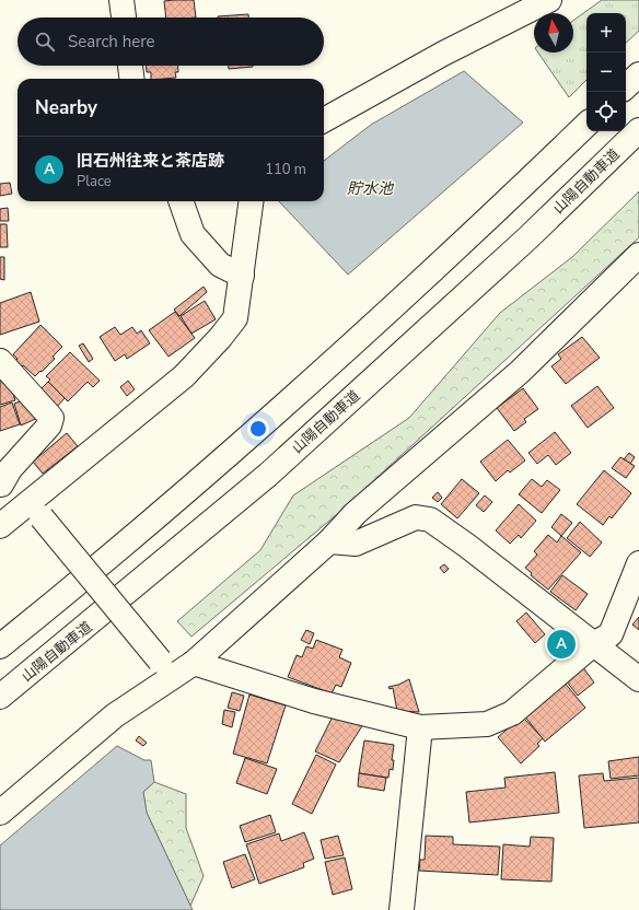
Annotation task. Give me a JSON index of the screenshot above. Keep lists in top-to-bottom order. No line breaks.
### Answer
{"streets":{"main road":["山陽自動車道"]},"water":["貯水池"],"north":"top","page":{"map_buttons":["+","−"],"search":"Search here","heading":"Nearby","list":[{"mark":"A","name":"旧石州往来と茶店跡","note":"Place","value":"110 m"}],"pins":"A"}}
